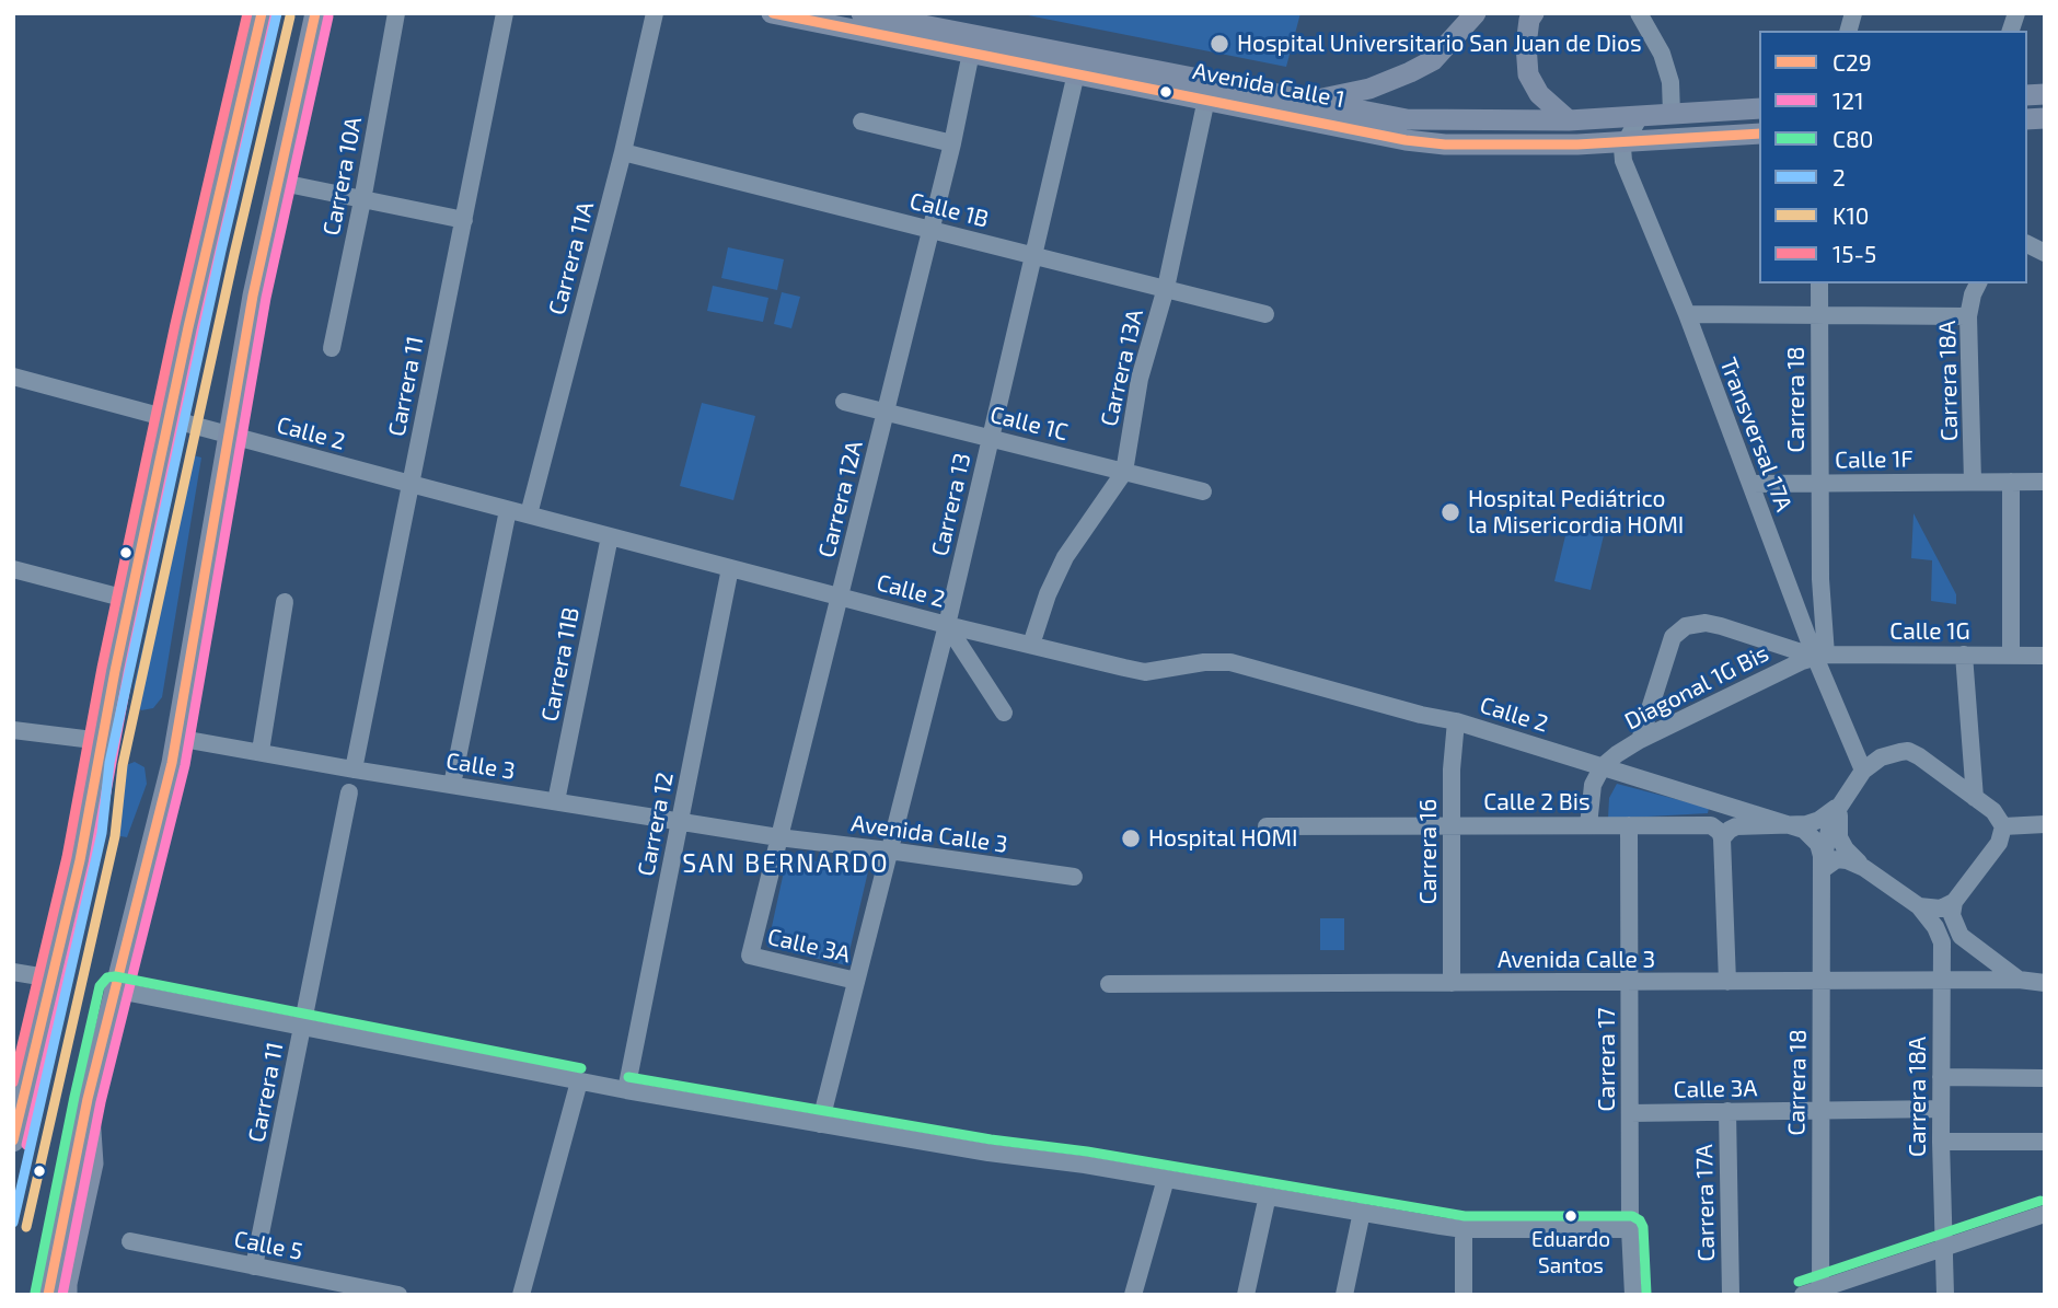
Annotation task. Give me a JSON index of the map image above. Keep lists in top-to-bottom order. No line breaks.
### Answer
{"streets":{"main road":["Avenida Calle 1"],"street":["Carrera 10A","Calle 1B","Carrera 11A","Carrera 13A","Carrera 18A","Carrera 11","Carrera 18","Calle 1C","Calle 2","Transversal 17A","Calle 1F","Carrera 12A","Carrera 13","Calle 1G","Carrera 11B","Diagonal 1G Bis","Calle 3","Calle 2 Bis","Carrera 12","Avenida Calle 3","Carrera 16","Calle 3A","Carrera 17","Carrera 17A","Calle 5"]},"crossings":[["Avenida Calle 1","Carrera 13A"],["Avenida Calle 1","Transversal 17A"],["Avenida Calle 1","Carrera 12A"],["Avenida Calle 1","Carrera 13"],["Calle 1B","Carrera 11A"],["Calle 1B","Carrera 13A"],["Calle 1B","Carrera 12A"],["Calle 1B","Carrera 13"],["Carrera 11A","Calle 2"],["Carrera 13A","Calle 1C"],["Carrera 13A","Calle 2"],["Carrera 18A","Carrera 18"],["Carrera 18A","Transversal 17A"],["Carrera 18A","Calle 1F"],["Carrera 18A","Avenida Calle 3"],["Carrera 18A","Calle 3A"],["Carrera 11","Calle 2"],["Carrera 11","Calle 3"],["Carrera 11","Calle 5"],["Carrera 18","Calle 2"],["Carrera 18","Transversal 17A"],["Carrera 18","Calle 1F"],["Carrera 18","Calle 1G"],["Carrera 18","Diagonal 1G Bis"],["Carrera 18","Avenida Calle 3"],["Carrera 18","Calle 3A"],["Calle 1C","Carrera 12A"],["Calle 1C","Carrera 13"],["Calle 2","Carrera 12A"],["Calle 2","Carrera 13"],["Calle 2","Carrera 11B"],["Calle 2","Diagonal 1G Bis"],["Calle 2","Carrera 12"],["Calle 2","Carrera 16"],["Transversal 17A","Calle 1F"],["Transversal 17A","Calle 1G"],["Transversal 17A","Diagonal 1G Bis"],["Carrera 12A","Calle 3"],["Carrera 12A","Avenida Calle 3"],["Carrera 12A","Calle 3A"],["Carrera 13","Avenida Calle 3"],["Carrera 13","Calle 3A"],["Calle 1G","Diagonal 1G Bis"],["Carrera 11B","Calle 3"],["Calle 3","Carrera 12"],["Calle 3","Avenida Calle 3"],["Calle 2 Bis","Carrera 16"],["Calle 2 Bis","Carrera 17"],["Avenida Calle 3","Carrera 16"],["Avenida Calle 3","Carrera 17"],["Calle 3A","Carrera 17"],["Calle 3A","Carrera 17A"]],"districts":["SAN BERNARDO"],"places":["Hospital Universitario San Juan de Dios","Hospital Pediátrico la Misericordia HOMI","Hospital HOMI","Eduardo Santos"],"lines":["transit line C29","transit line 2","transit line 15-5","transit line 121","transit line K10","transit line C80"],"legend":["C29","121","C80","2","K10","15-5"]}
